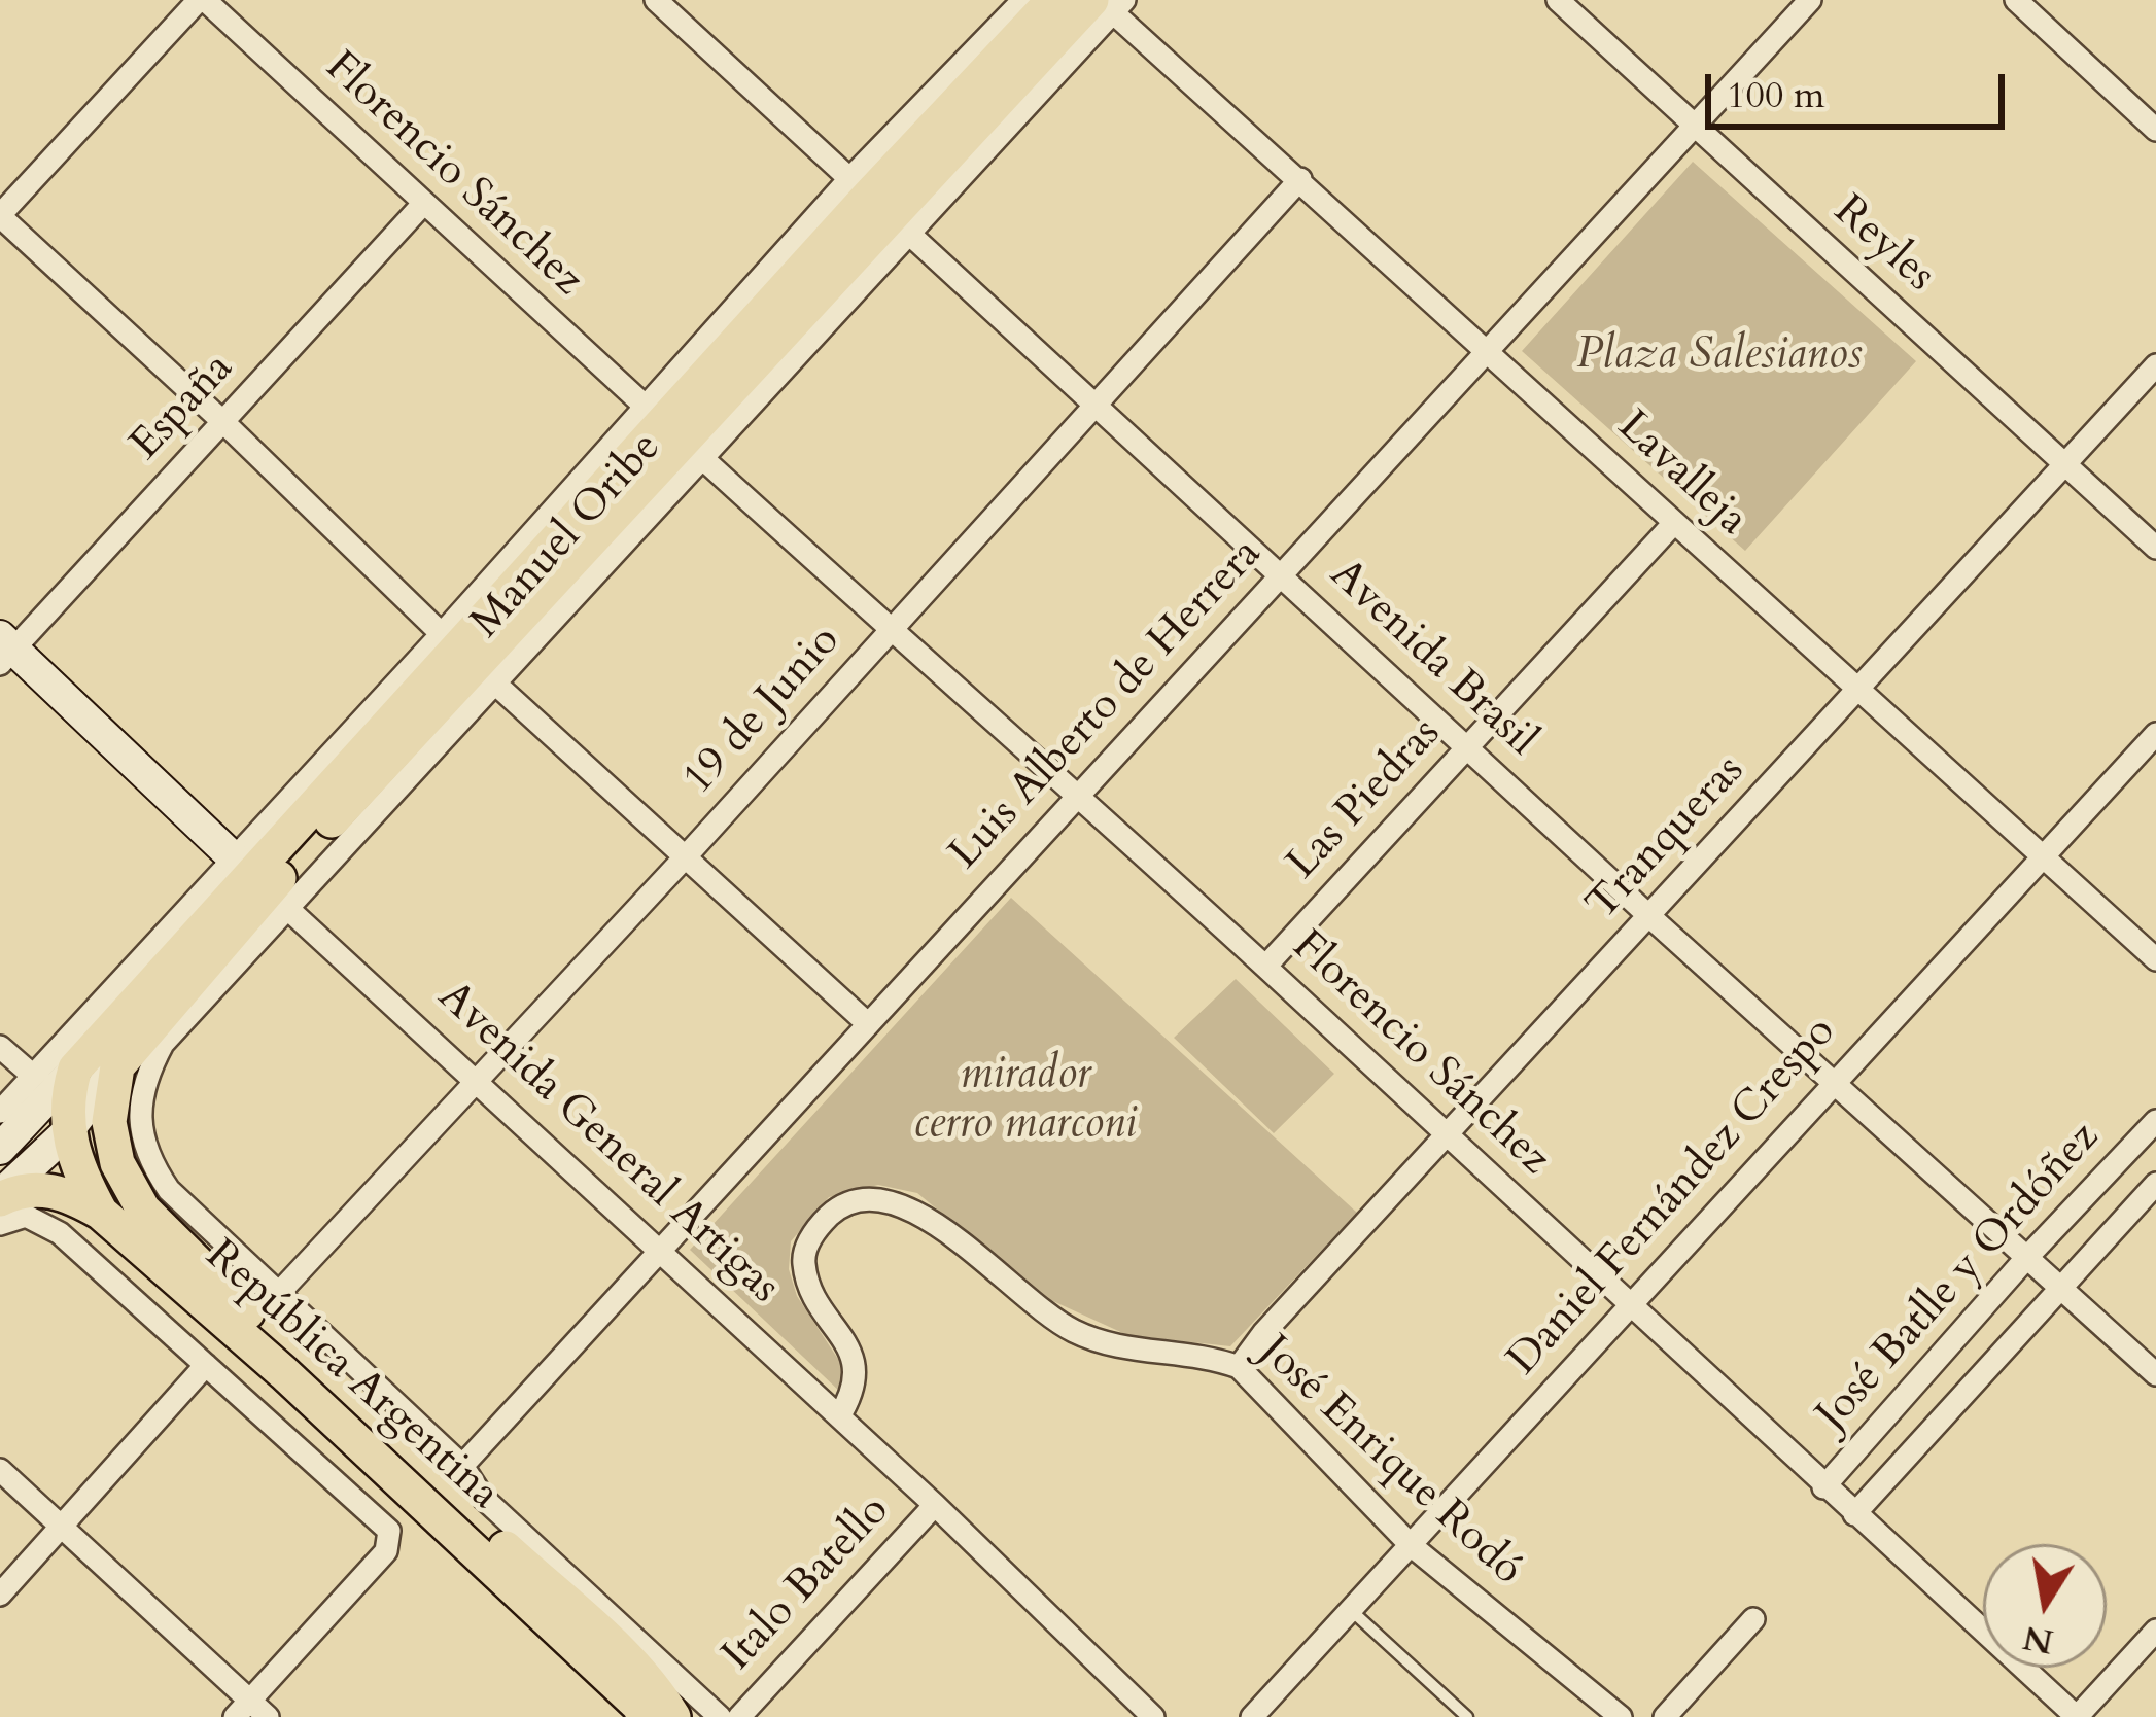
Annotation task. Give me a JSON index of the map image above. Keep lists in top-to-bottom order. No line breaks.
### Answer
{"streets":{"highway":["Manuel Oribe","República Argentina"],"main road":["Avenida General Artigas"],"street":["Florencio Sánchez","Reyles","España","Lavalleja","Avenida Brasil","Luis Alberto de Herrera","19 de Junio","Las Piedras","Tranqueras","Daniel Fernández Crespo","José Batlle y Ordóñez","José Enrique Rodó","Italo Batello"]},"crossings":[["Florencio Sánchez","España"],["Florencio Sánchez","Manuel Oribe"],["Florencio Sánchez","Luis Alberto de Herrera"],["Florencio Sánchez","19 de Junio"],["Florencio Sánchez","Las Piedras"],["Florencio Sánchez","Tranqueras"],["Florencio Sánchez","Daniel Fernández Crespo"],["Florencio Sánchez","José Batlle y Ordóñez"],["Reyles","Luis Alberto de Herrera"],["Reyles","Tranqueras"],["España","Avenida General Artigas"],["Lavalleja","Manuel Oribe"],["Lavalleja","Luis Alberto de Herrera"],["Lavalleja","19 de Junio"],["Lavalleja","Las Piedras"],["Lavalleja","Tranqueras"],["Lavalleja","Daniel Fernández Crespo"],["Manuel Oribe","Avenida Brasil"],["Manuel Oribe","19 de Junio"],["Manuel Oribe","Avenida General Artigas"],["Manuel Oribe","República Argentina"],["Avenida Brasil","Luis Alberto de Herrera"],["Avenida Brasil","19 de Junio"],["Avenida Brasil","Las Piedras"],["Avenida Brasil","Tranqueras"],["Avenida Brasil","Daniel Fernández Crespo"],["Avenida Brasil","José Batlle y Ordóñez"],["Luis Alberto de Herrera","Avenida General Artigas"],["19 de Junio","Avenida General Artigas"],["Tranqueras","José Enrique Rodó"],["Avenida General Artigas","José Enrique Rodó"],["Avenida General Artigas","Italo Batello"],["Daniel Fernández Crespo","José Enrique Rodó"]],"parks":["Plaza Salesianos","mirador cerro marconi"],"scale_bar":"100 m","north":"bottom"}
